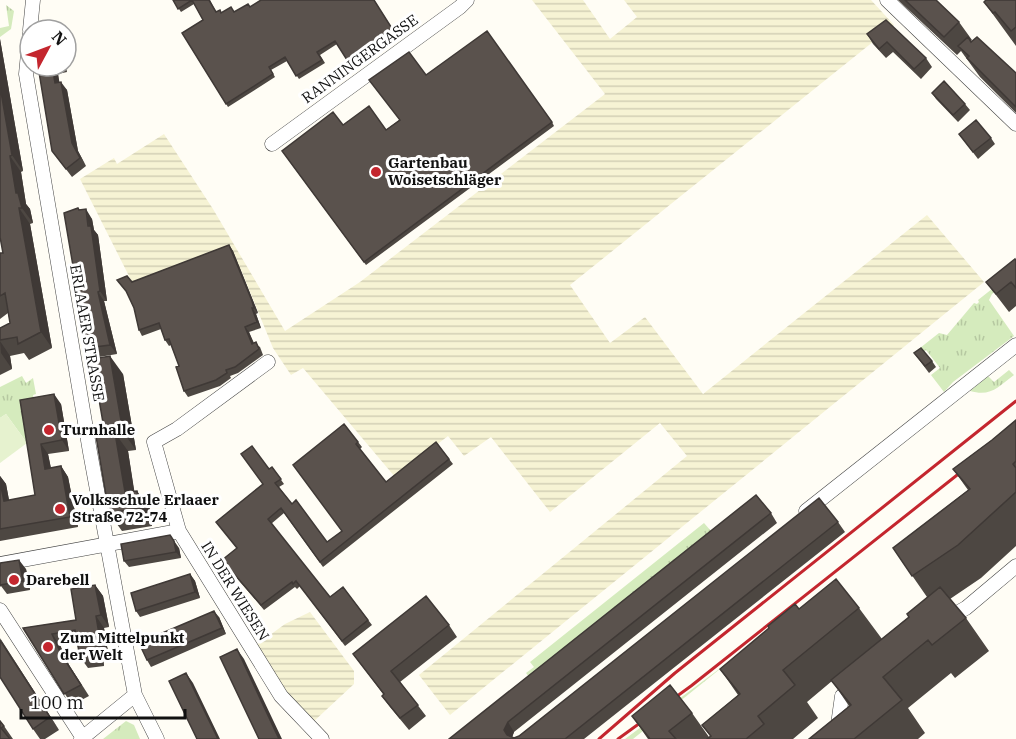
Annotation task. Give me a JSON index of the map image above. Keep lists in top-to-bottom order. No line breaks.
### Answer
{"streets":{"street":["RANNINGERGASSE","ERLAAER STRASSE","IN DER WIESEN"]},"places":["Gartenbau Woisetschläger","Turnhalle","Volksschule Erlaaer Straße 72-74","Darebell","Zum Mittelpunkt der Welt"],"scale_bar":"100 m","north":"top right"}
